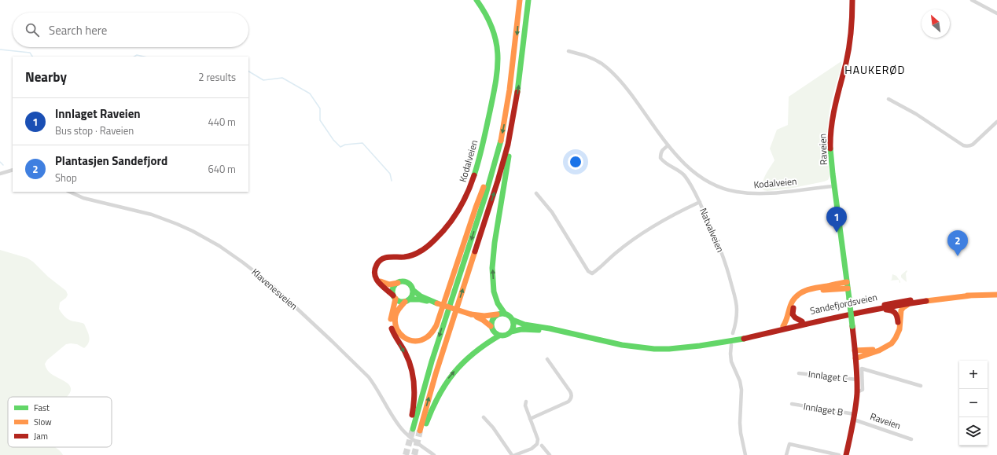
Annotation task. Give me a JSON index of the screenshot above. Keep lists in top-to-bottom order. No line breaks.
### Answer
{"streets":{"main road":["Raveien","Kodalveien","Sandefjordsveien"],"street":["Natvalveien","Klavenesveien","Innlaget C","Innlaget B"]},"crossings":[["Raveien","Kodalveien"],["Raveien","Innlaget B"],["Kodalveien","Natvalveien"]],"districts":["HAUKERØD"],"legend":["Fast","Slow","Jam"],"north":"top left","page":{"search":"Search here","heading":["Nearby","2 results"],"list":[{"mark":"1","name":"Innlaget Raveien","note":"Bus stop · Raveien","value":"440 m"},{"mark":"2","name":"Plantasjen Sandefjord","note":"Shop","value":"640 m"}],"pins":["1","2"],"map_buttons":["+","−"]}}
